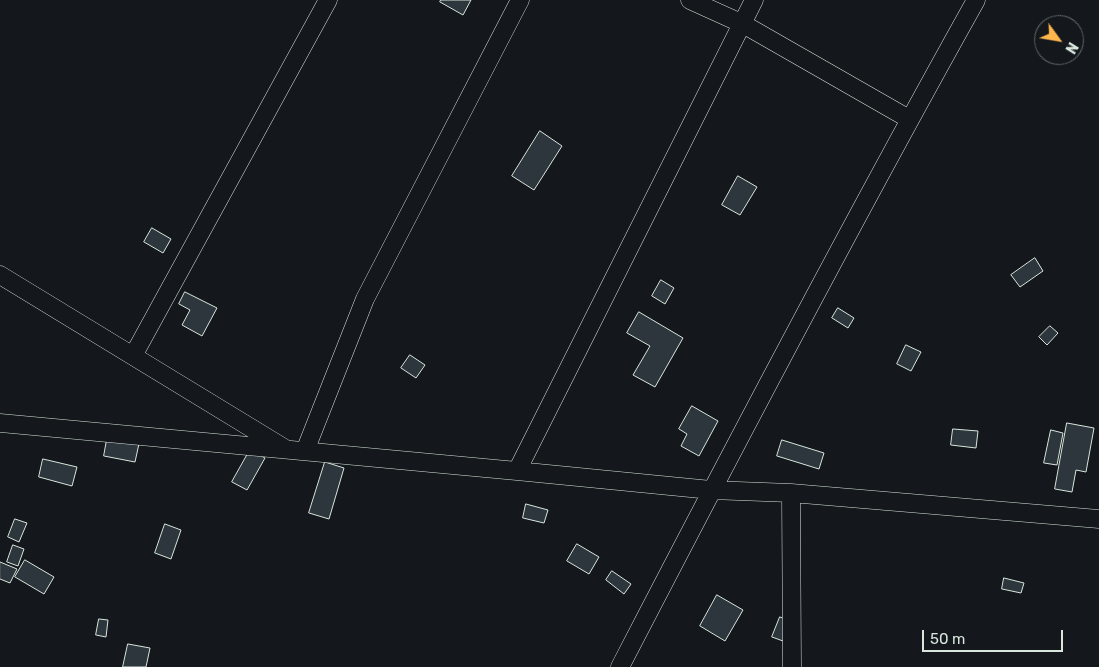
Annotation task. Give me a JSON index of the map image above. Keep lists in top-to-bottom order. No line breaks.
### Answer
{"scale_bar":"50 m","north":"bottom right"}
